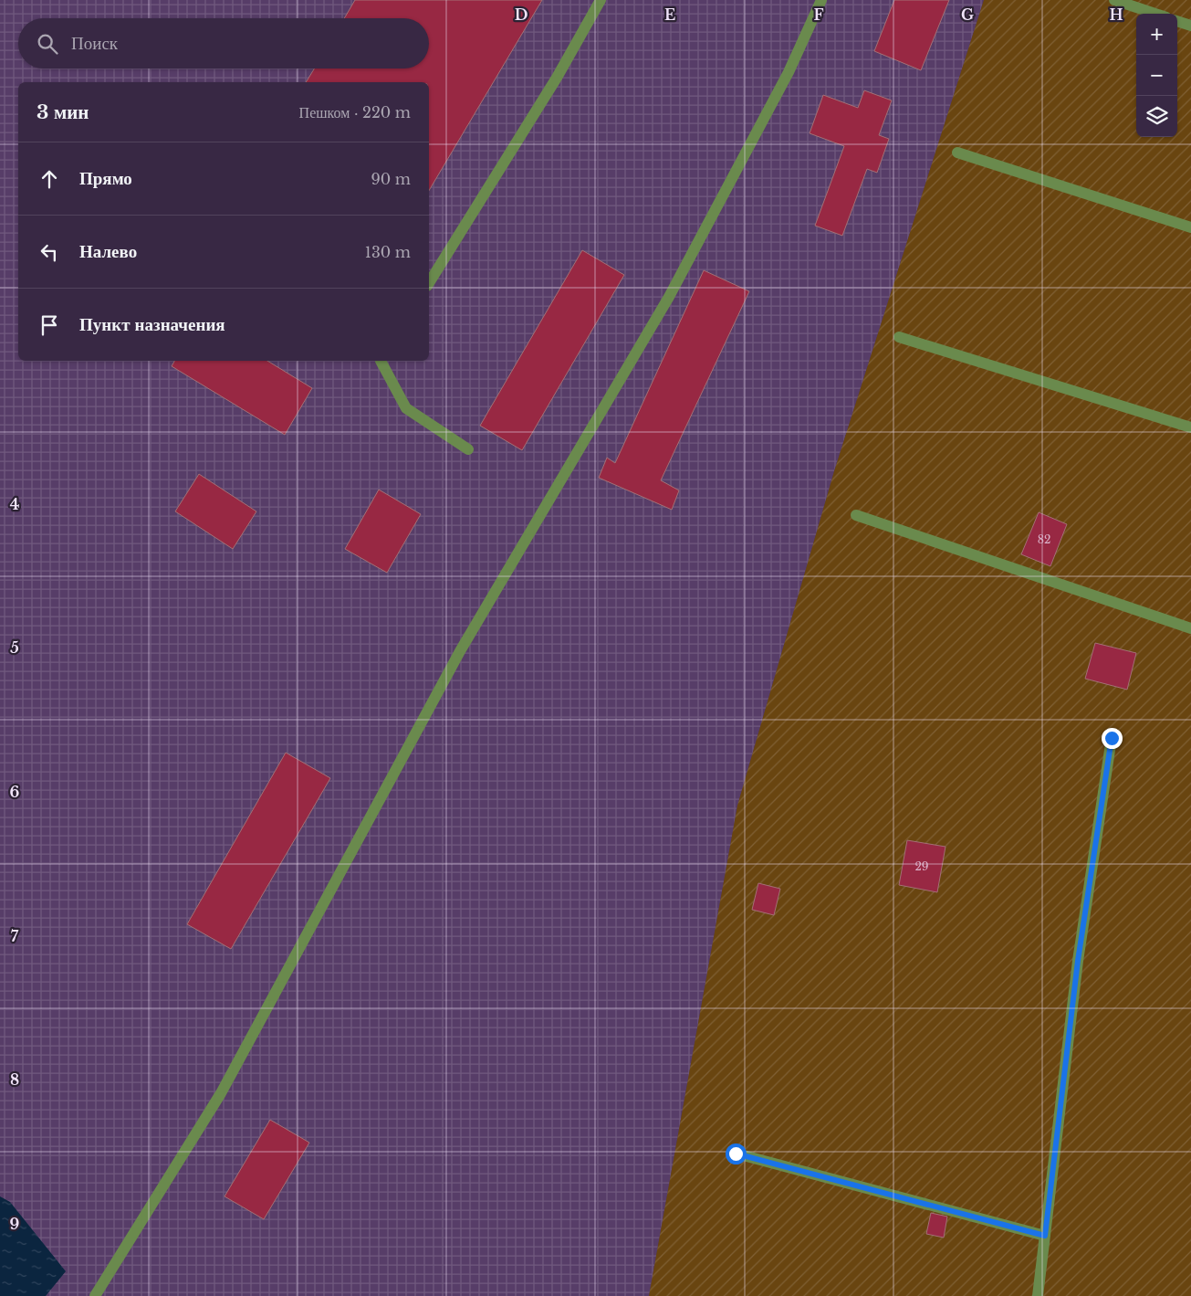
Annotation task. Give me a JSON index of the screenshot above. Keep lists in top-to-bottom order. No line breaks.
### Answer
{"house_numbers":["82","29"],"page":{"map_buttons":["+","−"],"search":"Поиск","heading":["3 мин","Пешком · 220 m"],"list":[["Прямо","90 m"],["Налево","130 m"],"Пункт назначения"]},"grid":{"columns":["D","E","F","G","H"],"rows":["4","5","6","7","8","9"]}}
